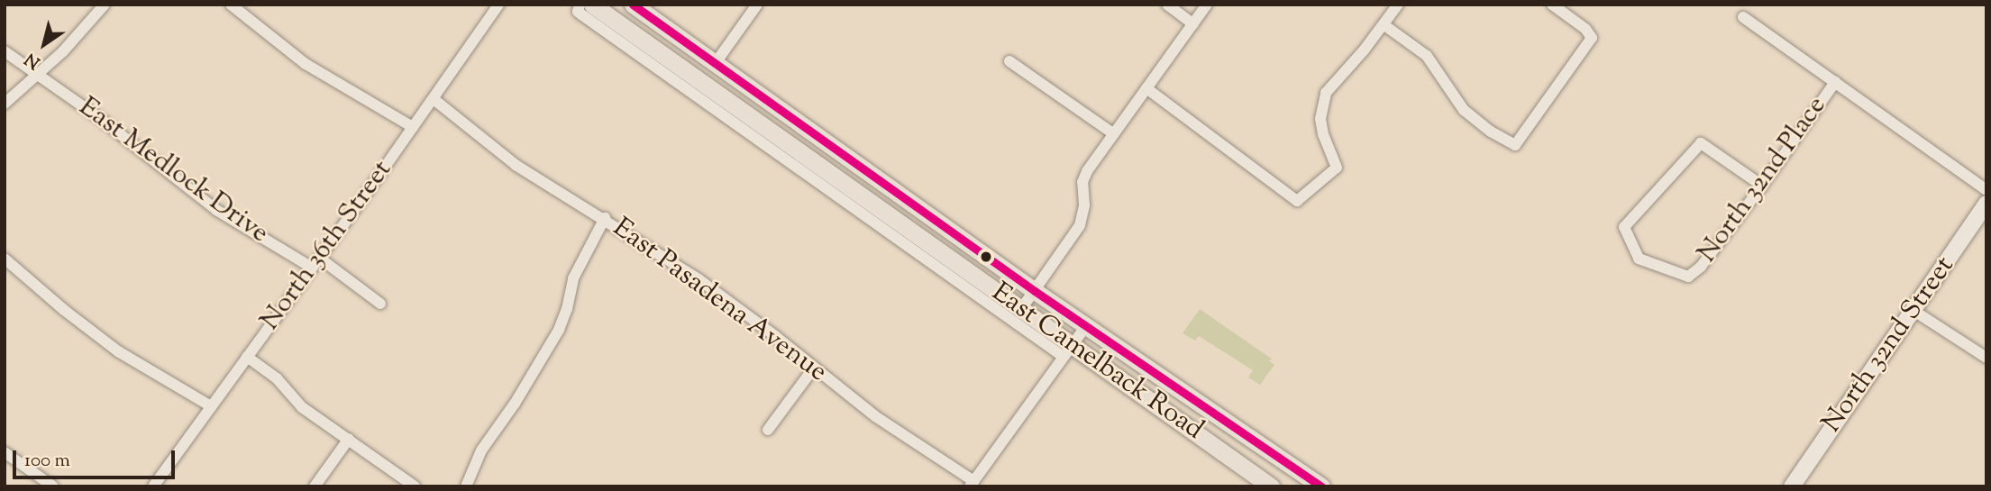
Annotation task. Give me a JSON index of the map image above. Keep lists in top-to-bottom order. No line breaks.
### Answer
{"streets":{"main road":["North 32nd Street","East Camelback Road"],"street":["East Medlock Drive","North 32nd Place","North 36th Street","East Pasadena Avenue"]},"crossings":[["East Medlock Drive","North 36th Street"],["North 36th Street","East Pasadena Avenue"]],"scale_bar":"100 m","north":"bottom left"}
